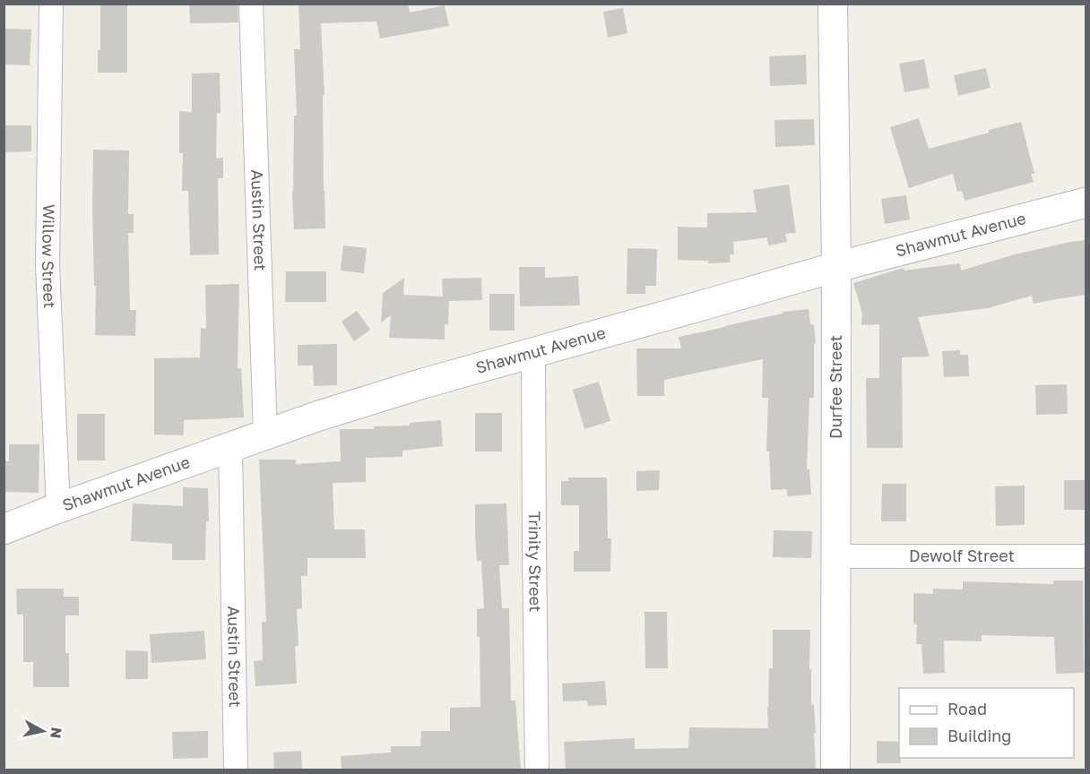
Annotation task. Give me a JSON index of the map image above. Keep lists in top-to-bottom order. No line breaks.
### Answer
{"streets":{"main road":["Shawmut Avenue"],"street":["Austin Street","Willow Street","Durfee Street","Dewolf Street","Trinity Street"]},"crossings":[["Austin Street","Shawmut Avenue"],["Shawmut Avenue","Willow Street"],["Shawmut Avenue","Durfee Street"],["Shawmut Avenue","Trinity Street"],["Durfee Street","Dewolf Street"]],"legend":["Road","Building"],"north":"right"}
